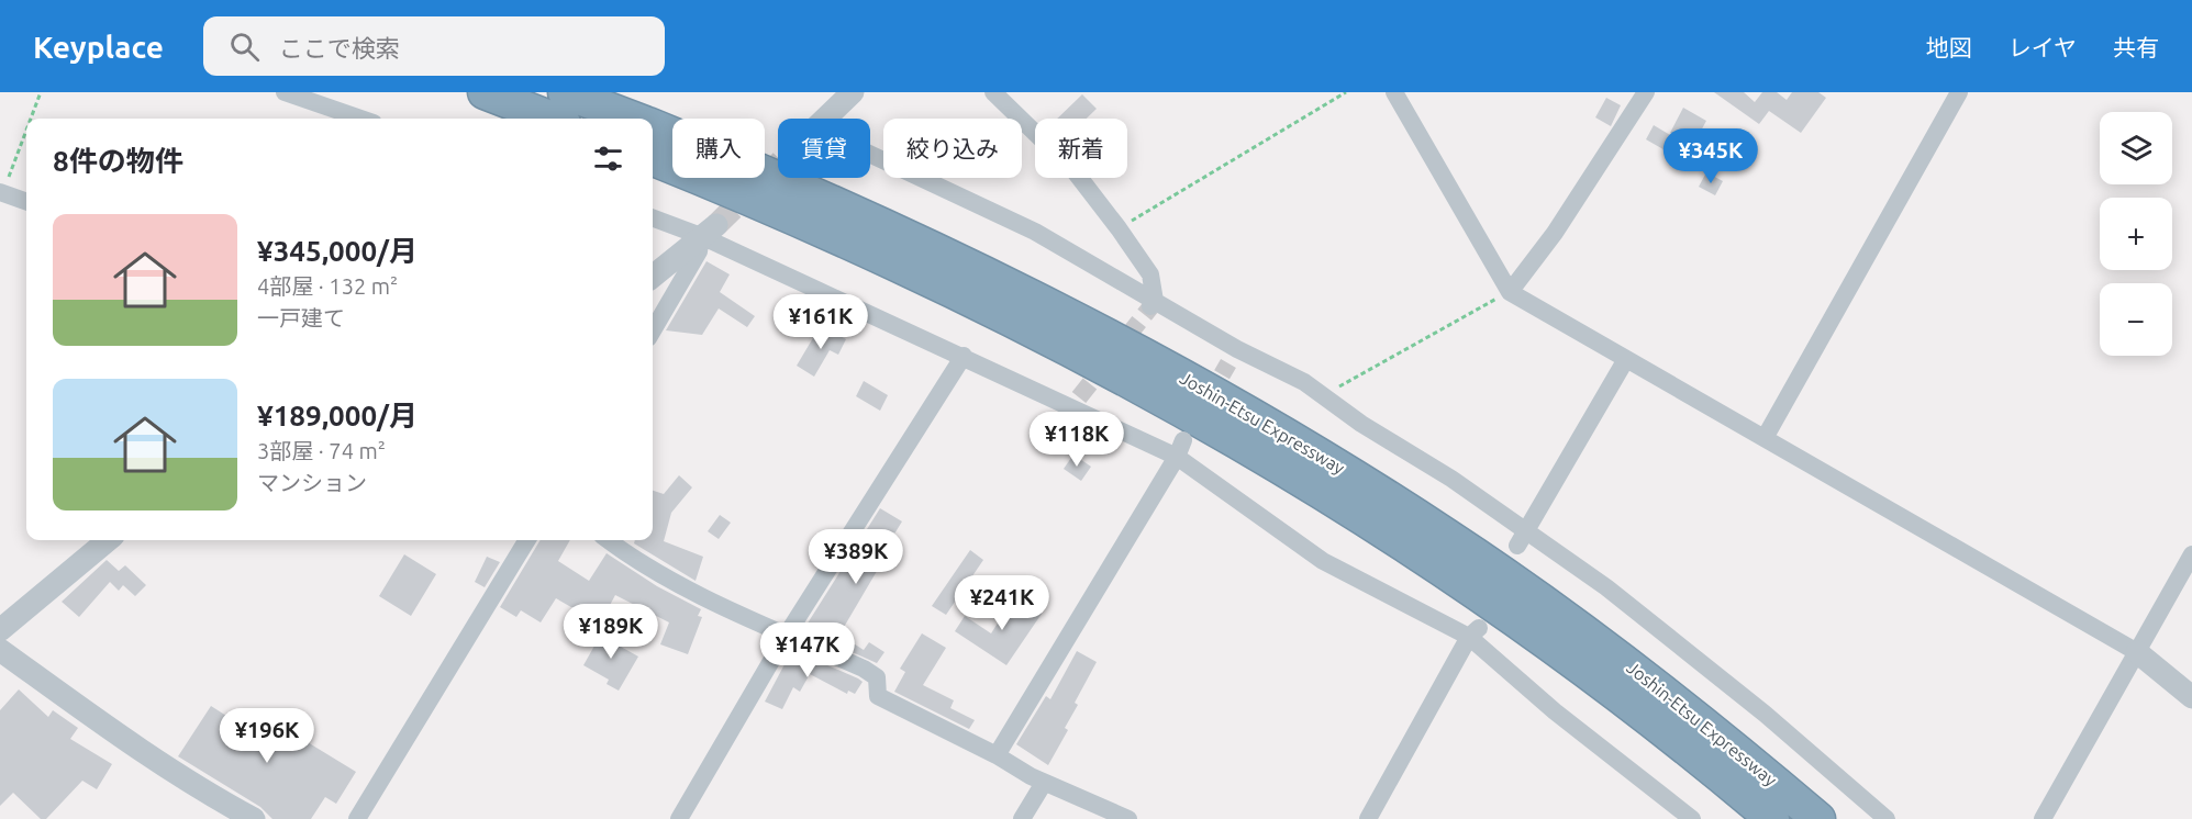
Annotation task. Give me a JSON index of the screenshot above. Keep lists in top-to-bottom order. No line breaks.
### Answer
{"streets":{"highway":["Joshin-Etsu Expressway"]},"page":{"header":"Keyplace","search":"ここで検索","nav":["地図","レイヤ","共有"],"map_buttons":["+","−"],"chip":["購入","賃貸","絞り込み","新着"],"heading":"8件の物件","price":["¥345K","¥161K","¥118K","¥389K","¥241K","¥189K","¥147K","¥196K"],"list":[{"name":"¥345,000/月","note":"4部屋 · 132 m² · 一戸建て"},{"name":"¥189,000/月","note":"3部屋 · 74 m² · マンション"}]}}
